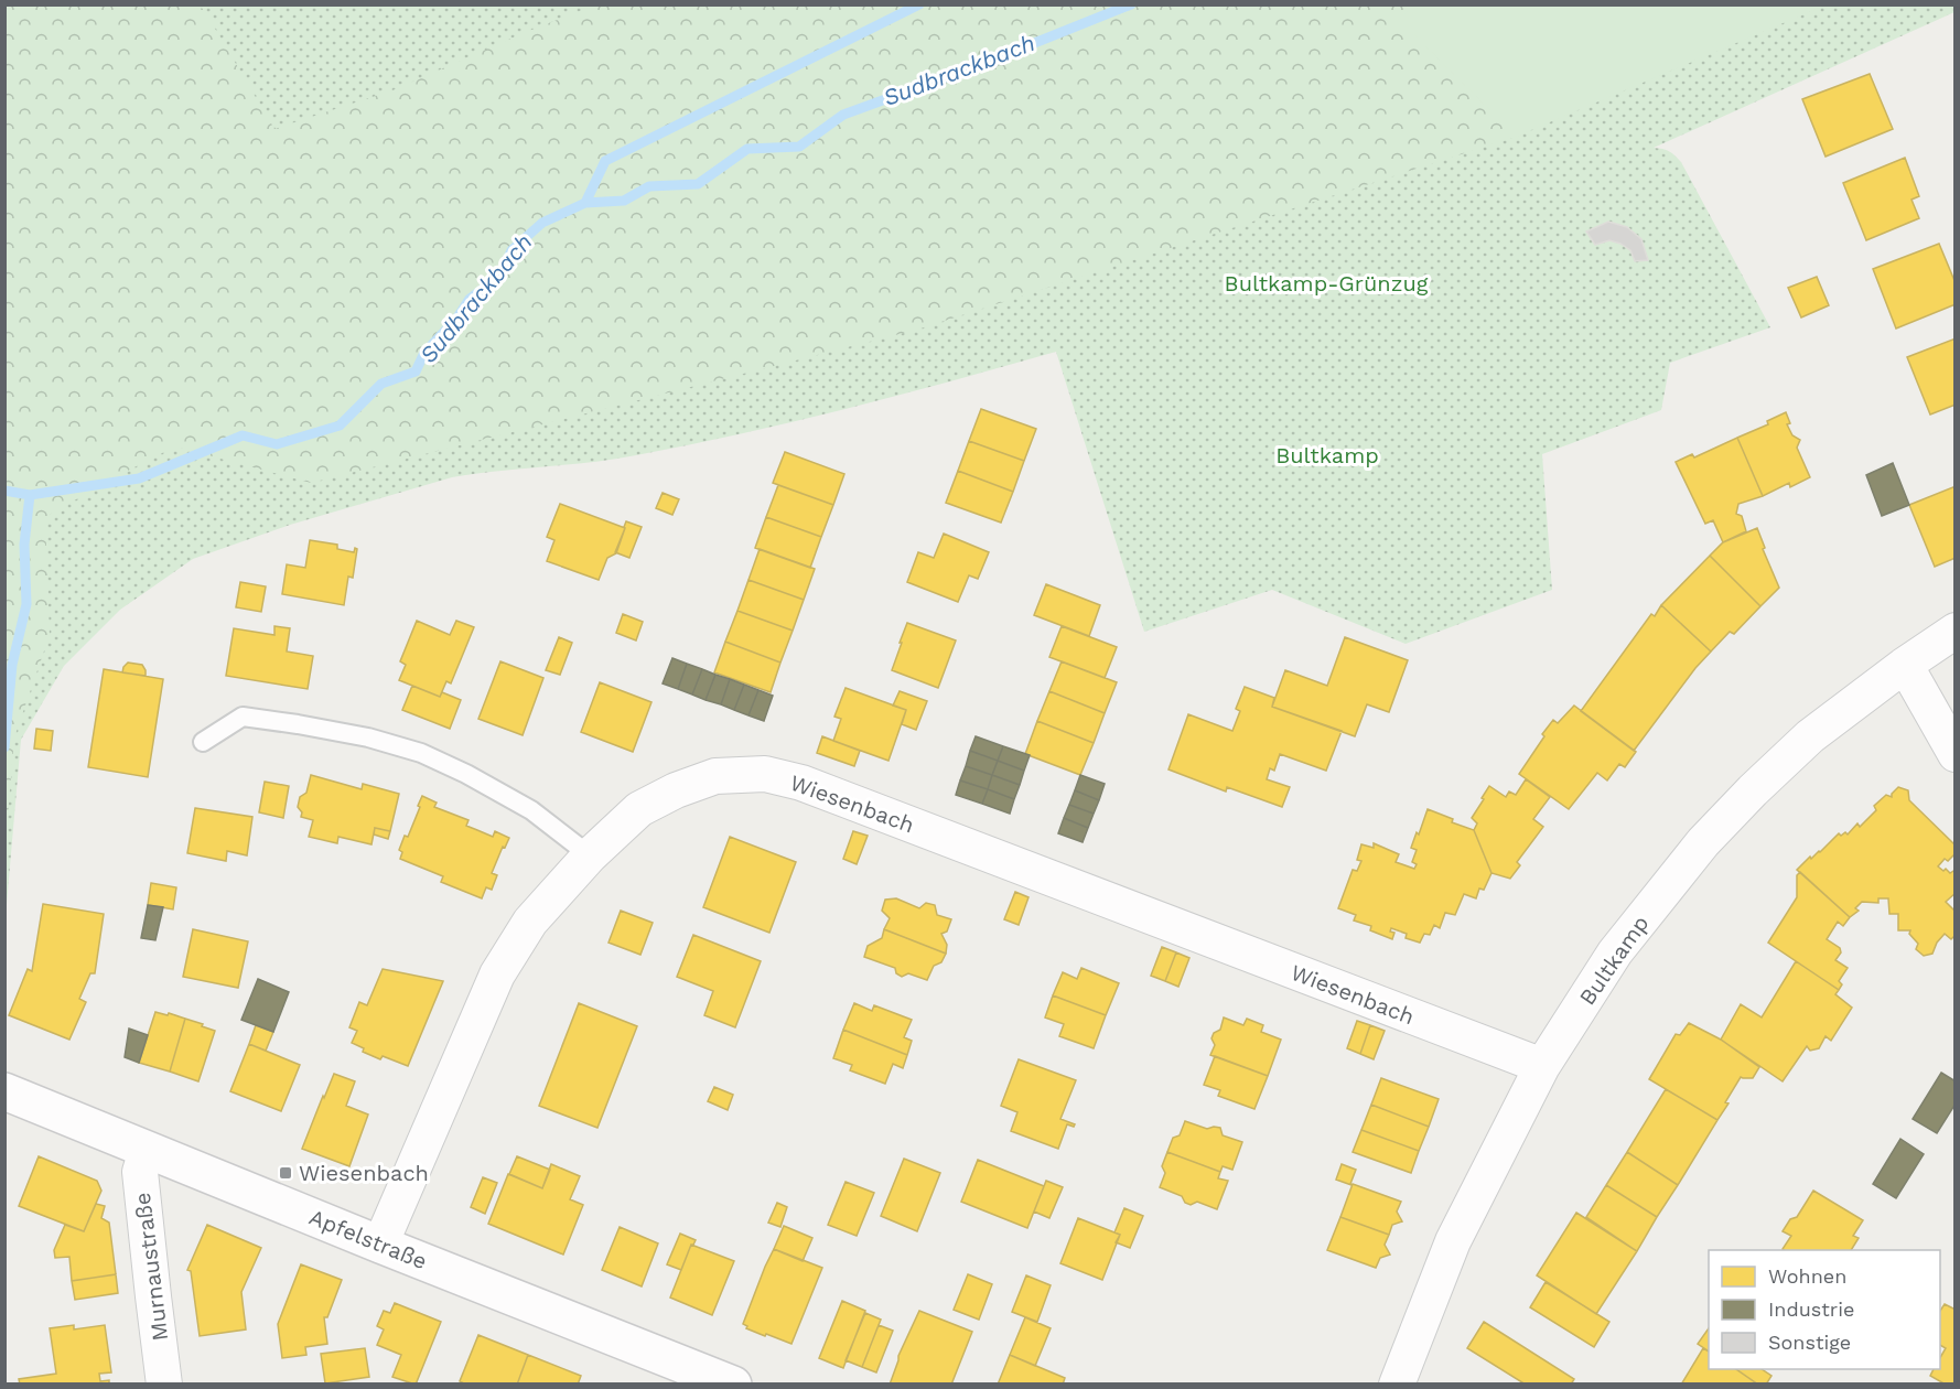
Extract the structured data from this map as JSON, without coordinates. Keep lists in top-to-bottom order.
{
  "streets": {
    "street": [
      "Wiesenbach",
      "Bultkamp",
      "Apfelstraße",
      "Murnaustraße"
    ]
  },
  "crossings": [
    ["Wiesenbach", "Bultkamp"],
    ["Wiesenbach", "Apfelstraße"],
    ["Apfelstraße", "Murnaustraße"]
  ],
  "water": ["Sudbrackbach"],
  "parks": ["Bultkamp-Grünzug", "Bultkamp"],
  "places": {
    "transit": ["Wiesenbach"]
  },
  "legend": ["Wohnen", "Industrie", "Sonstige"]
}
